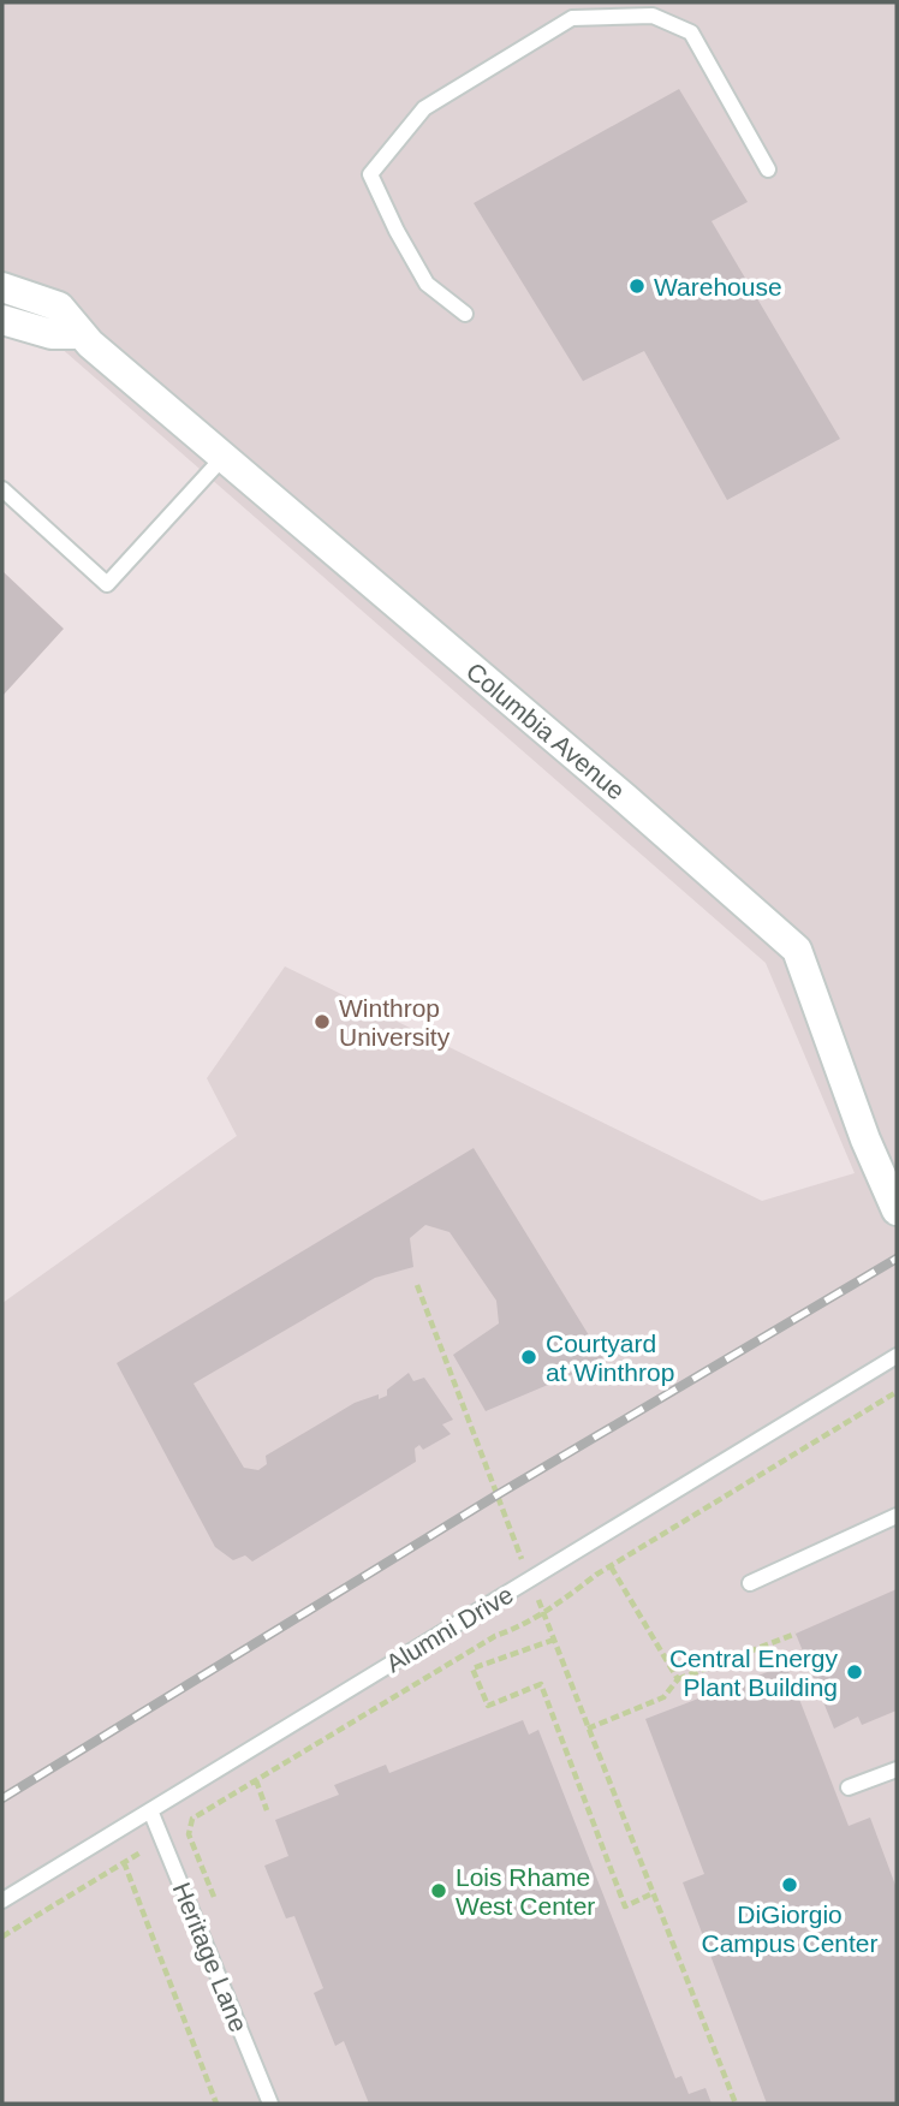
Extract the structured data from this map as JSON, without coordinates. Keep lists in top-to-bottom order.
{
  "streets": {
    "street": ["Columbia Avenue"],
    "lane": ["Alumni Drive", "Heritage Lane"]
  },
  "crossings": [
    ["Alumni Drive", "Heritage Lane"]
  ],
  "places": [
    "Warehouse",
    "Winthrop University",
    "Courtyard at Winthrop",
    "Central Energy Plant Building",
    "DiGiorgio Campus Center",
    "Lois Rhame West Center"
  ]
}
